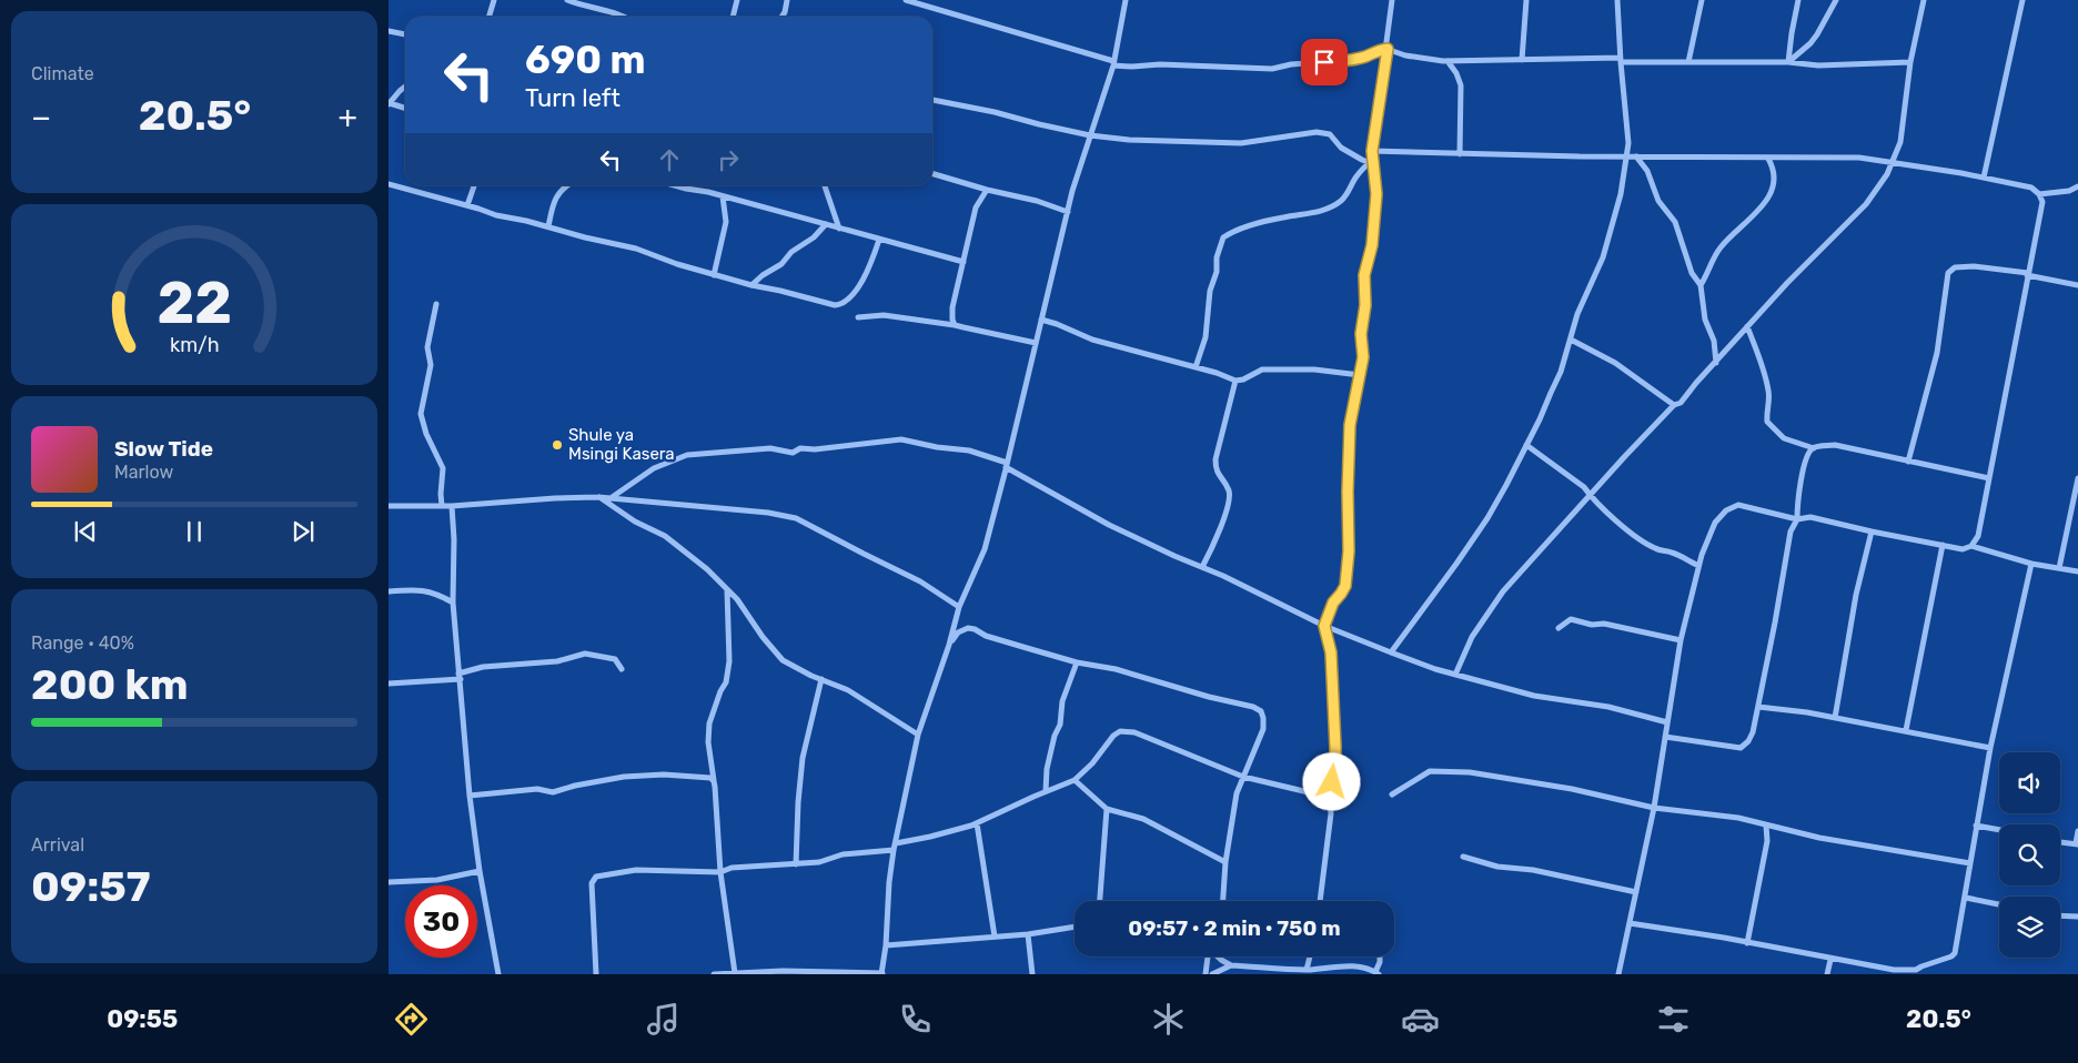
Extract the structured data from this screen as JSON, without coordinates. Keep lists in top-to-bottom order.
{
  "places": ["Shule ya Msingi Kasera"],
  "page": {
    "tile": [
      "Climate",
      ["Range · 40%", "200 km"],
      ["Arrival", "09:57"]
    ],
    "turn": ["690 m", "Turn left"],
    "heat": ["−", "20.5°", "+"],
    "song": ["Slow Tide", "Marlow"],
    "limit": "30",
    "trip": "09:57 · 2 min · 750 m",
    "tabs": ["09:55", "20.5°"],
    "gauge": ["22", "km/h"]
  }
}
